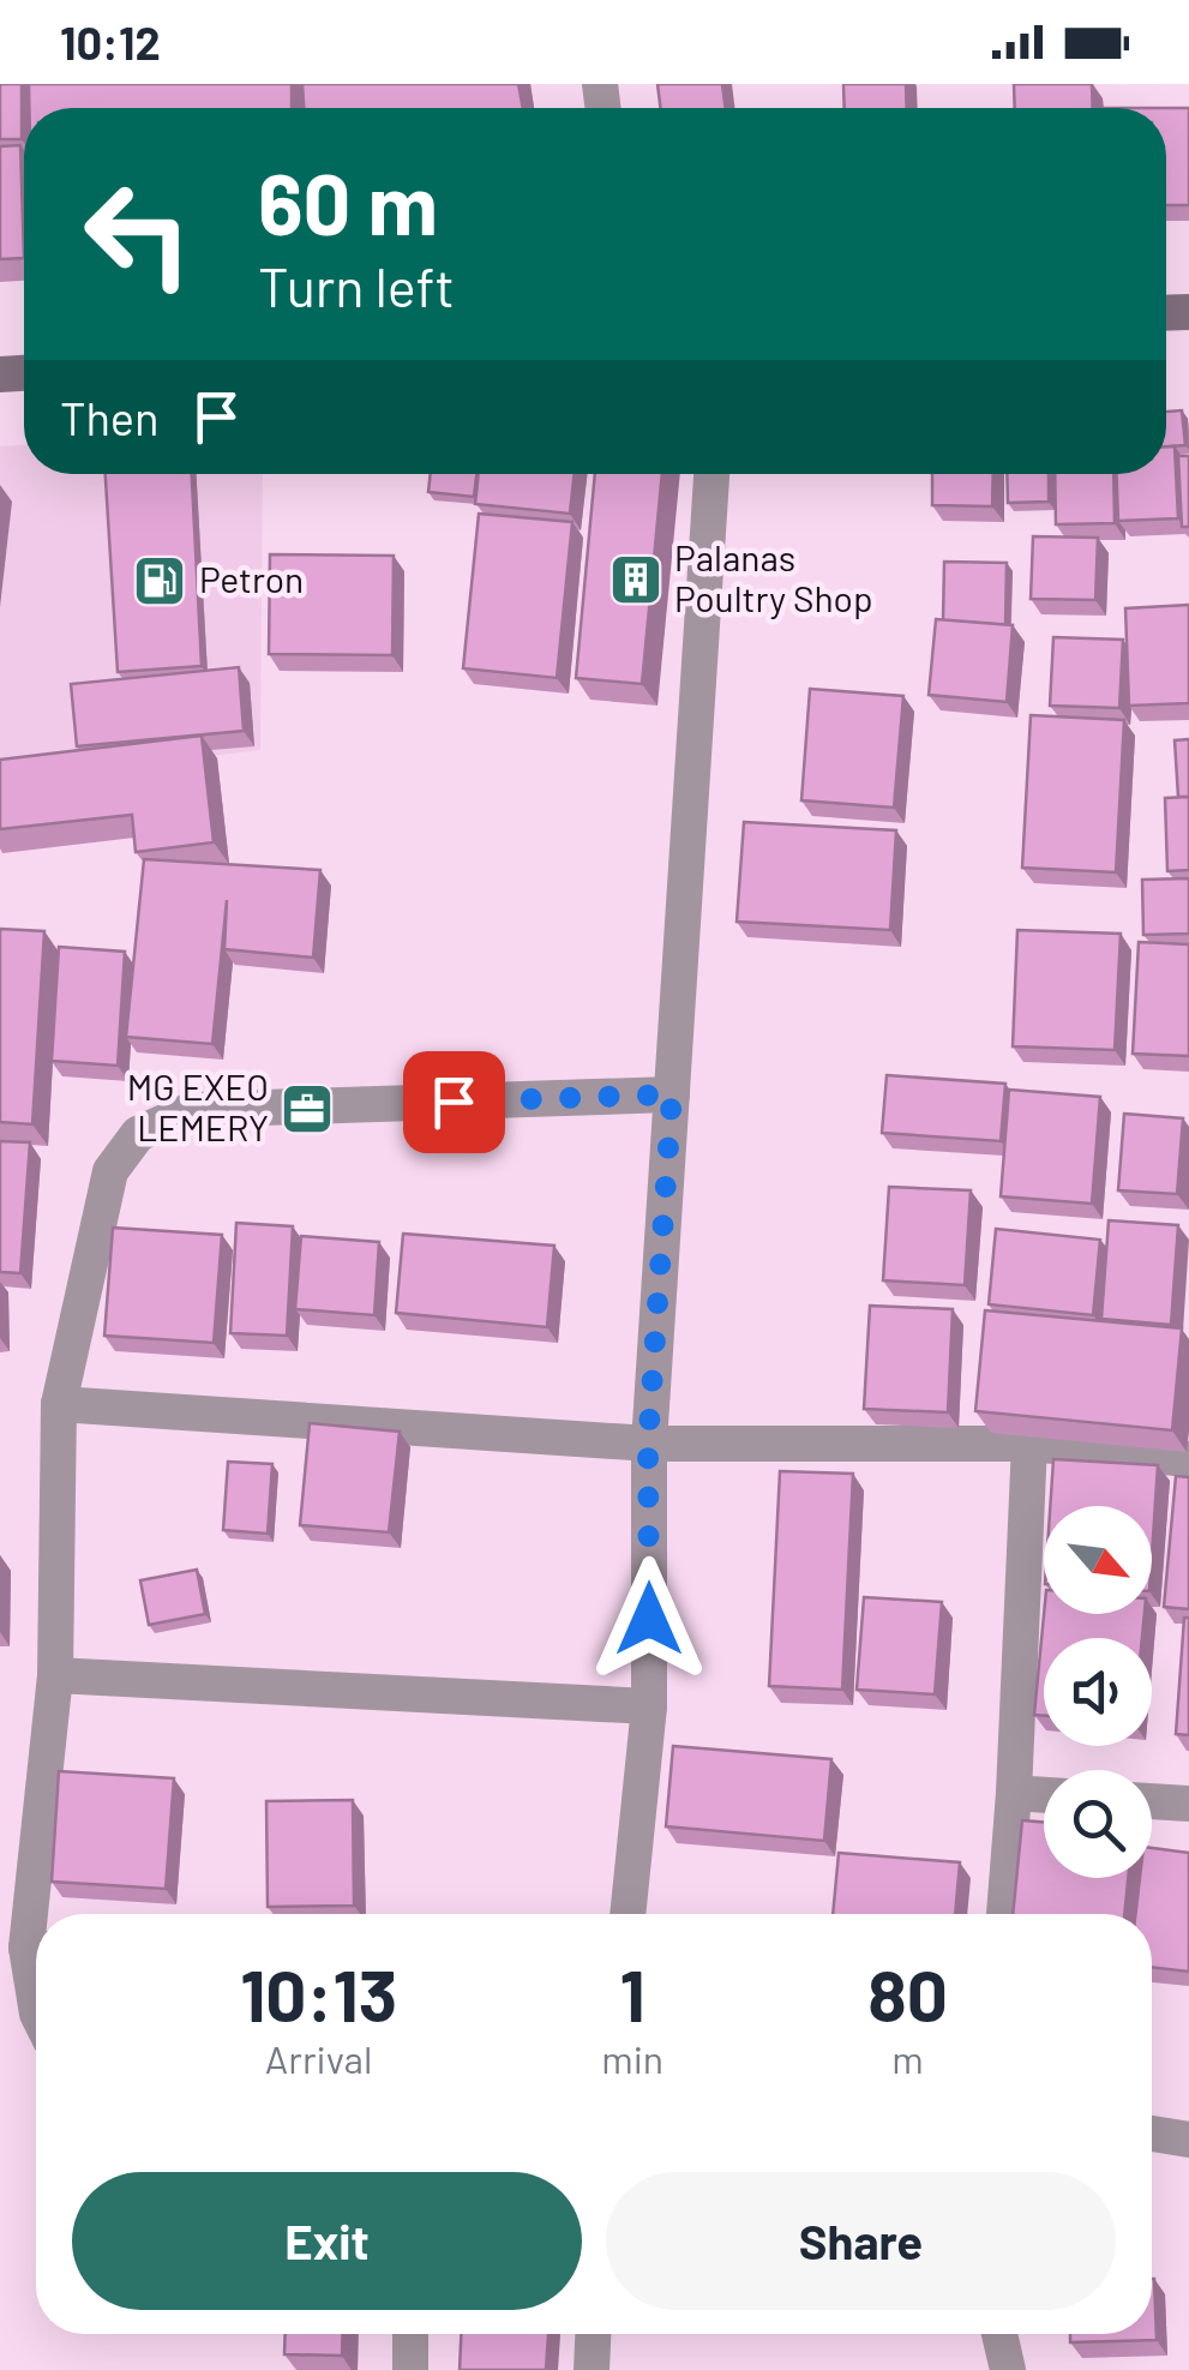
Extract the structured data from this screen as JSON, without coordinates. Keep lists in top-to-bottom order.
{
  "places": {
    "building": ["Palanas Poultry Shop"],
    "fuel station": ["Petron"],
    "office": ["MG EXEO LEMERY"]
  },
  "north": "bottom right",
  "page": {
    "status": "10:12",
    "turn": ["60 m", "Turn left"],
    "then": "Then",
    "eta": [
      "10:13",
      "Arrival",
      "1",
      "min",
      "80",
      "m"
    ],
    "buttons": ["Exit", "Share"]
  }
}
